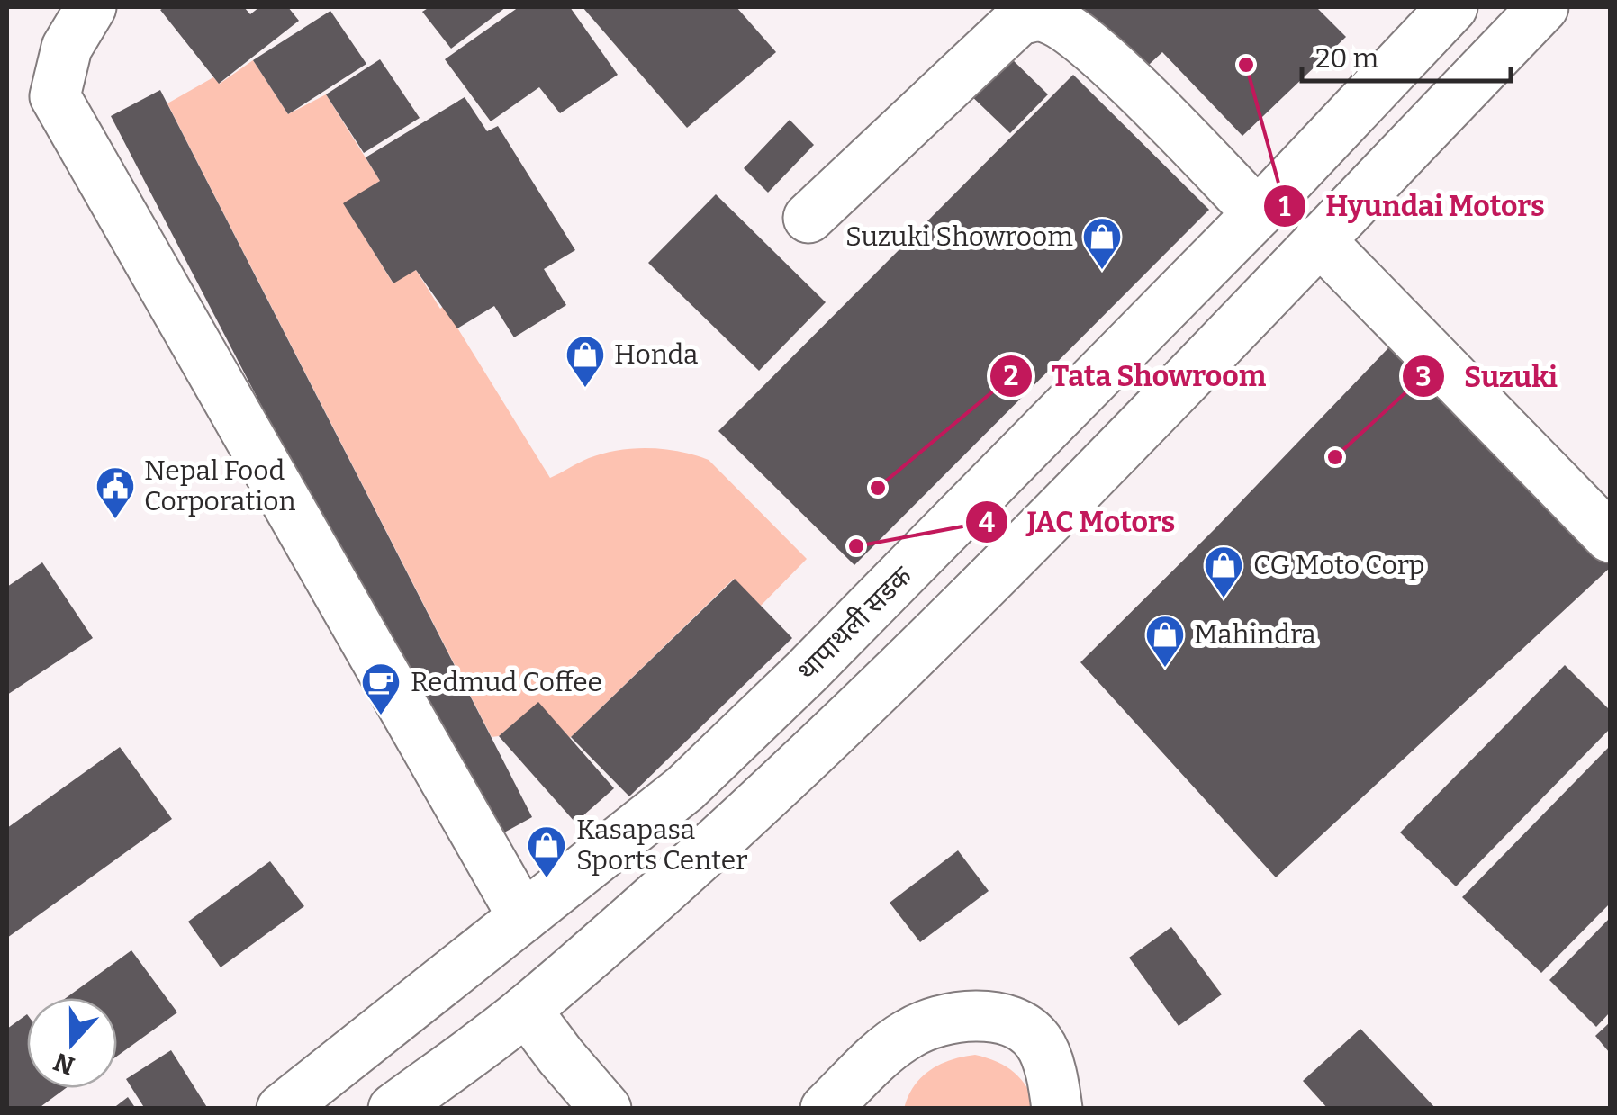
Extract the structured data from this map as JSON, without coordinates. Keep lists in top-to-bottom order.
{
  "streets": {
    "main road": ["थापाथली सडक"]
  },
  "places": {
    "other": [
      "Hyundai Motors",
      "Suzuki",
      "Tata Showroom",
      "JAC Motors"
    ],
    "shop": [
      "Suzuki Showroom",
      "Honda",
      "CG Moto Corp",
      "Mahindra",
      "Kasapasa Sports Center"
    ],
    "public building": ["Nepal Food Corporation"],
    "cafe": ["Redmud Coffee"]
  },
  "scale_bar": "20 m",
  "north": "bottom"
}
